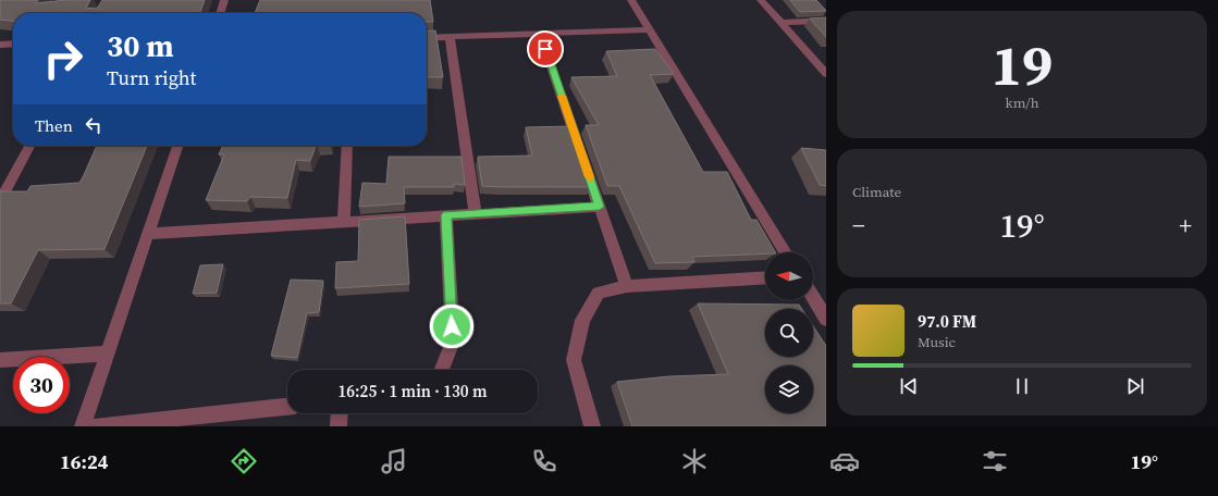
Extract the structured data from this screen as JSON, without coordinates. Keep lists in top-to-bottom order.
{
  "north": "left",
  "page": {
    "tile": [
      ["19", "km/h"],
      "Climate"
    ],
    "turn": ["30 m", "Turn right"],
    "then": "Then",
    "heat": ["−", "19°", "+"],
    "song": ["97.0 FM", "Music"],
    "limit": "30",
    "trip": "16:25 · 1 min · 130 m",
    "tabs": ["16:24", "19°"]
  }
}
